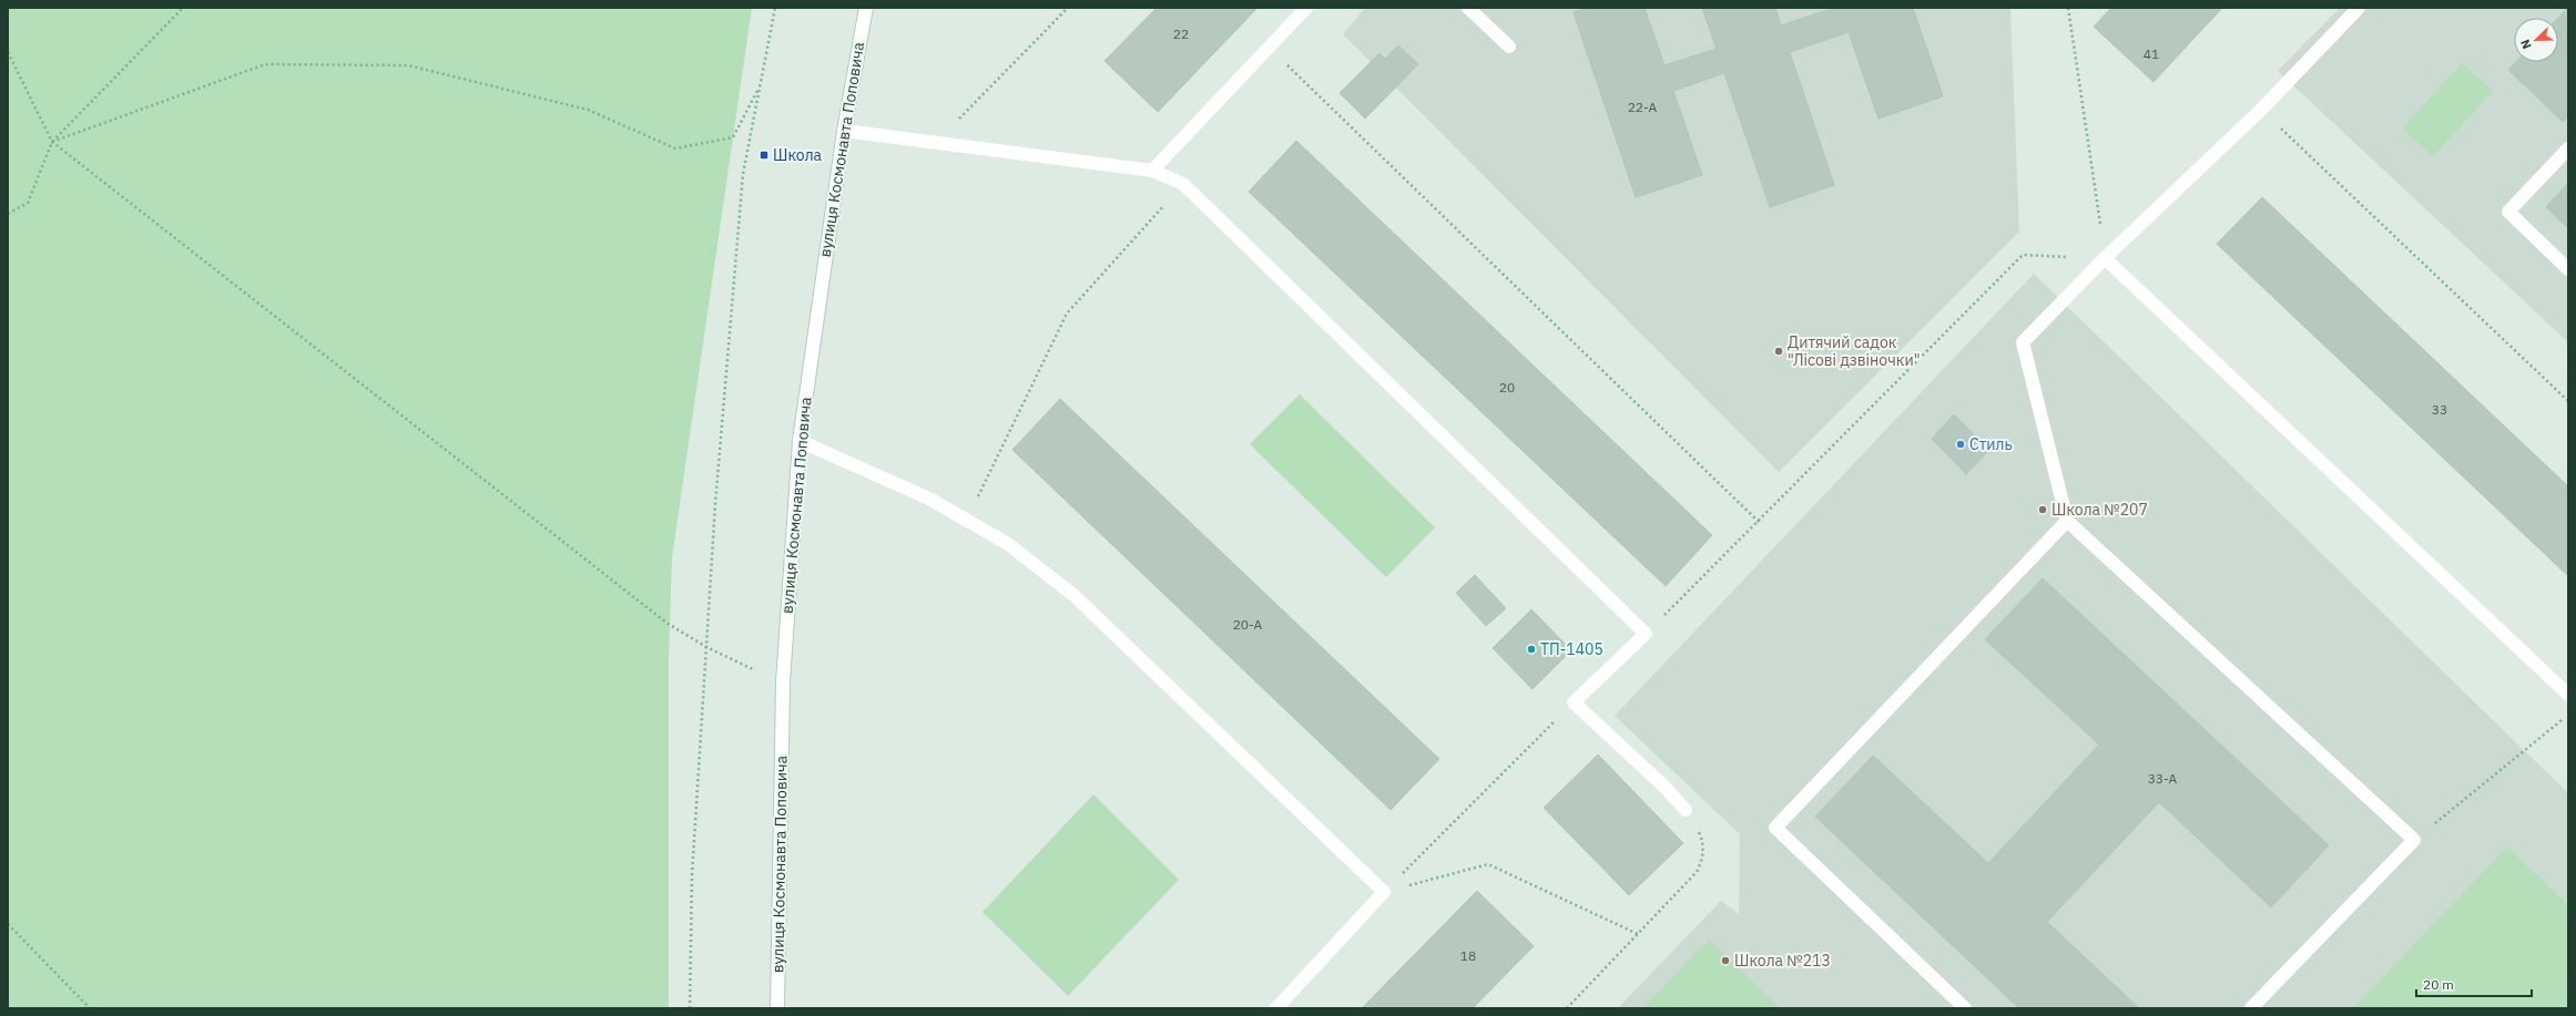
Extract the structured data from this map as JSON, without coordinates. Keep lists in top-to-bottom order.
{
  "streets": {
    "street": ["вулиця Космонавта Поповича"]
  },
  "places": {
    "transit": ["Школа"],
    "other": [
      "Дитячий садок \"Лісові дзвіночки\"",
      "Стиль",
      "Школа №207",
      "ТП-1405",
      "Школа №213"
    ]
  },
  "house_numbers": [
    "22",
    "41",
    "22-А",
    "20",
    "33",
    "20-А",
    "33-А",
    "18"
  ],
  "scale_bar": "20 m",
  "north": "bottom left"
}
